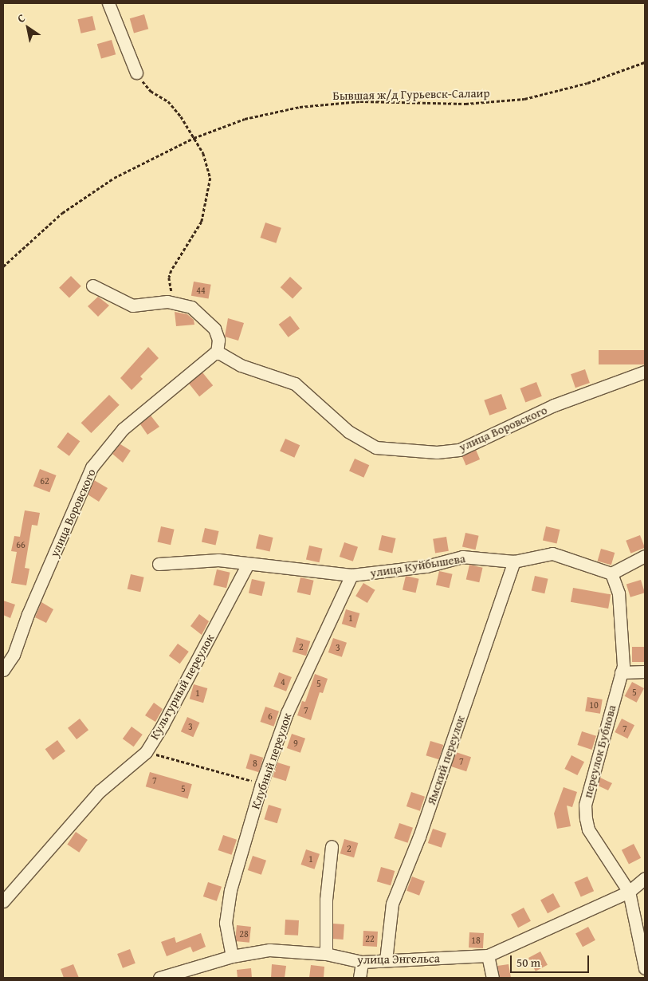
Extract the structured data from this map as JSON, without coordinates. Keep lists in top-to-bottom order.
{
  "streets": {
    "street": [
      "улица Воровского",
      "улица Куйбышева",
      "Культурный переулок",
      "переулок Бубнова",
      "Ямский переулок",
      "Клубный переулок",
      "улица Энгельса"
    ],
    "path": ["Бывшая ж/д Гурьевск-Салаир"]
  },
  "crossings": [
    ["улица Куйбышева", "Культурный переулок"],
    ["улица Куйбышева", "переулок Бубнова"],
    ["улица Куйбышева", "Ямский переулок"],
    ["улица Куйбышева", "Клубный переулок"],
    ["переулок Бубнова", "улица Энгельса"],
    ["Ямский переулок", "улица Энгельса"],
    ["Клубный переулок", "улица Энгельса"]
  ],
  "house_numbers": [
    "44",
    "62",
    "66",
    "1",
    "2",
    "3",
    "4",
    "5",
    "5",
    "1",
    "10",
    "7",
    "6",
    "3",
    "7",
    "9",
    "7",
    "8",
    "7",
    "5",
    "2",
    "1",
    "28",
    "22",
    "18"
  ],
  "scale_bar": "50 m",
  "north": "top left"
}
